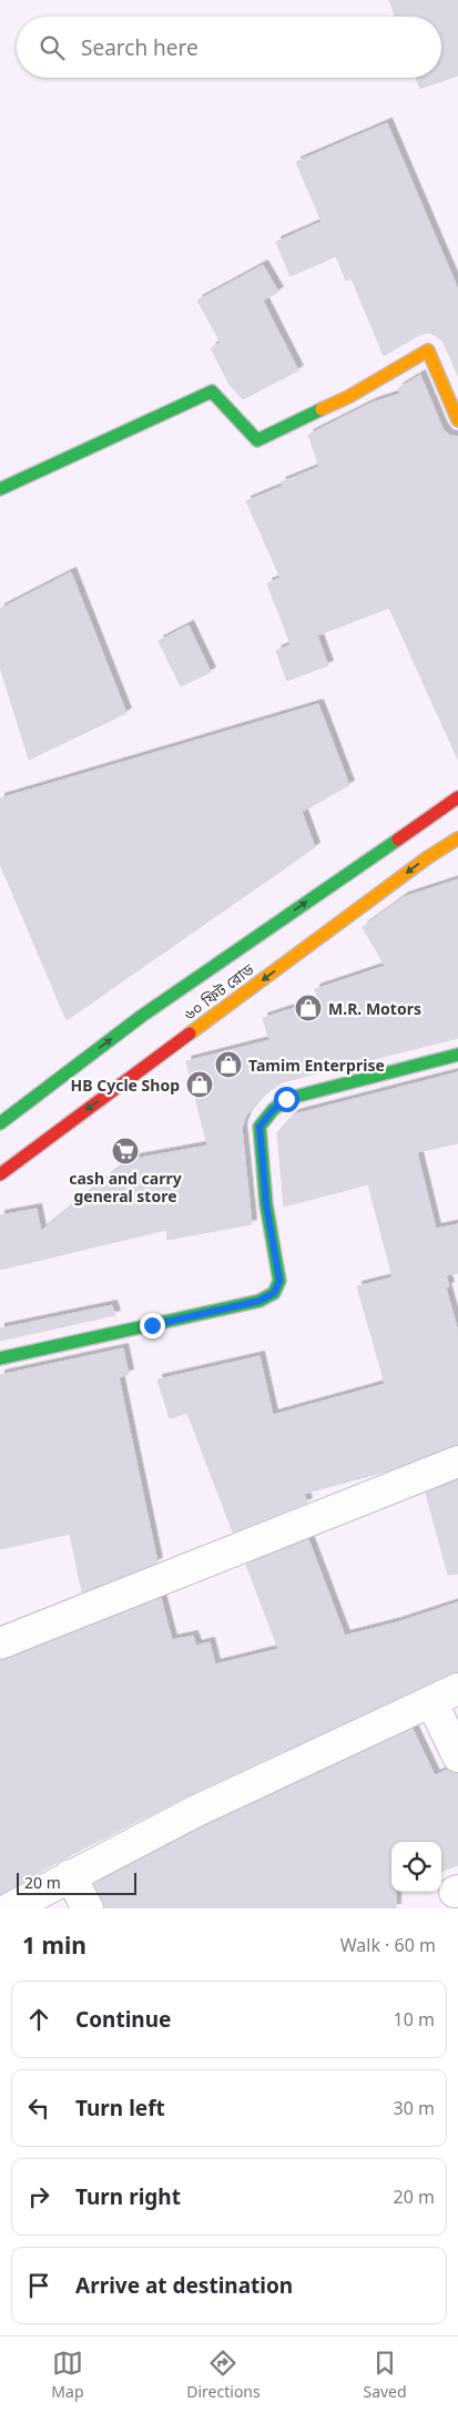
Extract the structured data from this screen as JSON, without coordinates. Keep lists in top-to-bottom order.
{
  "streets": {
    "street": ["৬০ ফিট রোড"]
  },
  "places": {
    "shop": ["M.R. Motors", "Tamim Enterprise", "HB Cycle Shop"],
    "supermarket": ["cash and carry general store"]
  },
  "scale_bar": "20 m",
  "page": {
    "search": "Search here",
    "scale": "20 m",
    "heading": ["1 min", "Walk · 60 m"],
    "list": [
      ["Continue", "10 m"],
      ["Turn left", "30 m"],
      ["Turn right", "20 m"],
      "Arrive at destination"
    ],
    "nav": ["Map", "Directions", "Saved"]
  }
}
